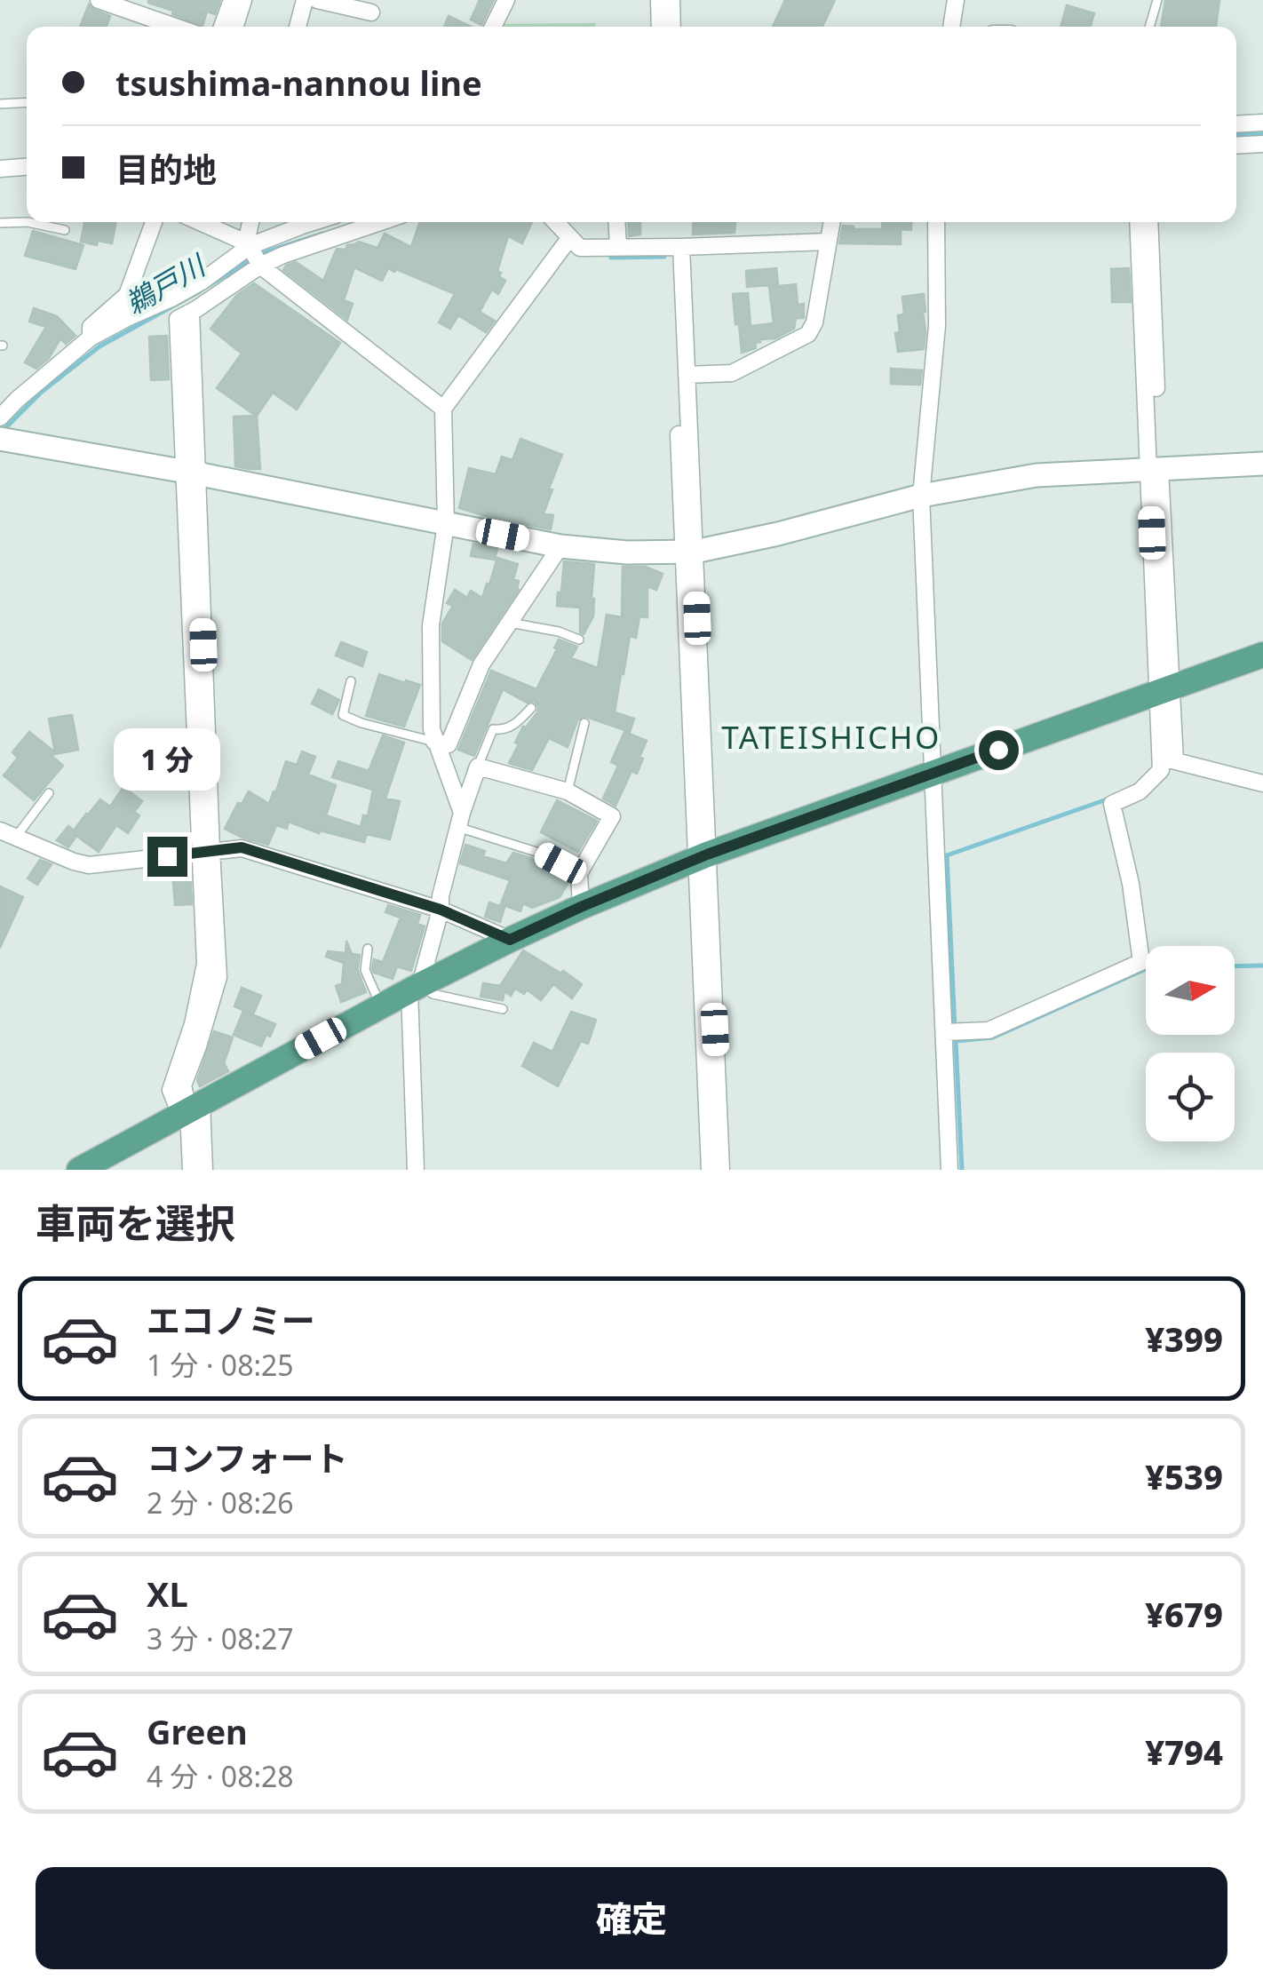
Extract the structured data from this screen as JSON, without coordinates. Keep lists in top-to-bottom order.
{
  "districts": ["TATEISHICHO"],
  "water": ["鵜戸川"],
  "north": "right",
  "page": {
    "banner": ["tsushima-nannou line", "目的地"],
    "bubble": "1 分",
    "heading": "車両を選択",
    "list": [
      {
        "name": "エコノミー",
        "note": "1 分 · 08:25",
        "value": "¥399"
      },
      {
        "name": "コンフォート",
        "note": "2 分 · 08:26",
        "value": "¥539"
      },
      {
        "name": "XL",
        "note": "3 分 · 08:27",
        "value": "¥679"
      },
      {
        "name": "Green",
        "note": "4 分 · 08:28",
        "value": "¥794"
      }
    ],
    "buttons": "確定"
  }
}
